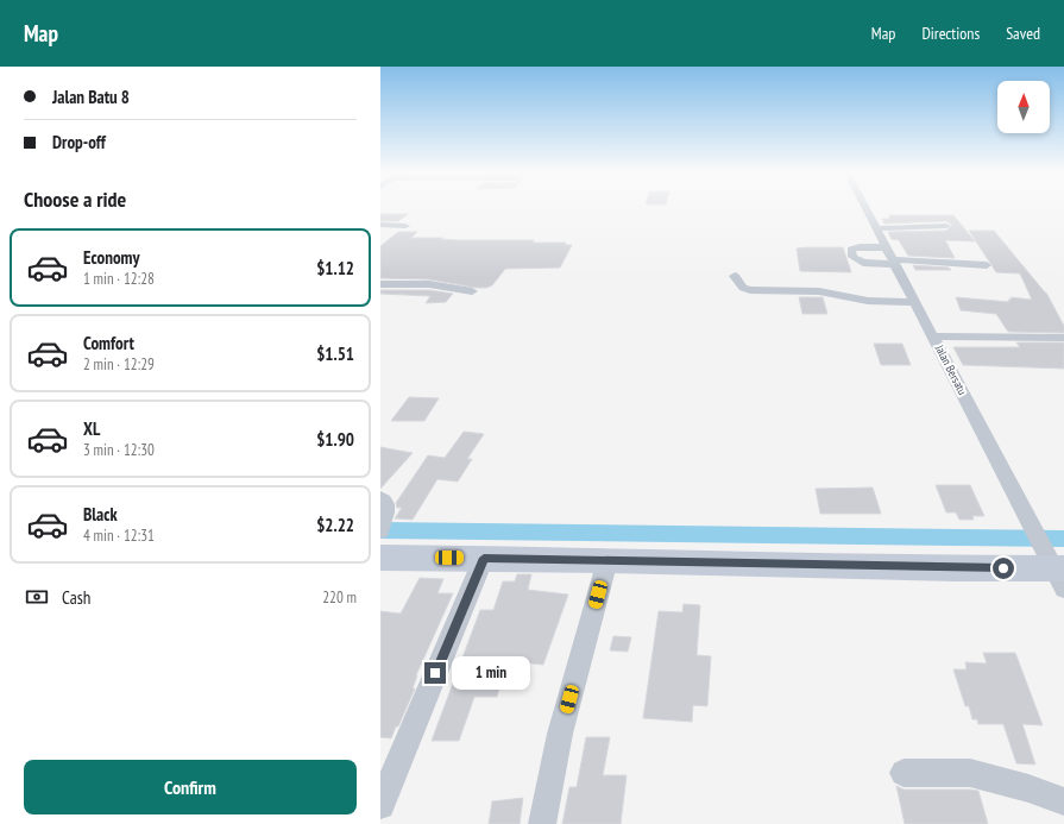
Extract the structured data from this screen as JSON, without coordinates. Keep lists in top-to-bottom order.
{
  "streets": {
    "street": ["Jalan Bersatu"]
  },
  "north": "top",
  "page": {
    "header": "Map",
    "nav": ["Map", "Directions", "Saved"],
    "banner": ["Jalan Batu 8", "Drop-off"],
    "heading": "Choose a ride",
    "list": [
      {
        "name": "Economy",
        "note": "1 min · 12:28",
        "value": "$1.12"
      },
      {
        "name": "Comfort",
        "note": "2 min · 12:29",
        "value": "$1.51"
      },
      {
        "name": "XL",
        "note": "3 min · 12:30",
        "value": "$1.90"
      },
      {
        "name": "Black",
        "note": "4 min · 12:31",
        "value": "$2.22"
      }
    ],
    "pay": ["Cash", "220 m"],
    "bubble": "1 min",
    "buttons": "Confirm"
  }
}
